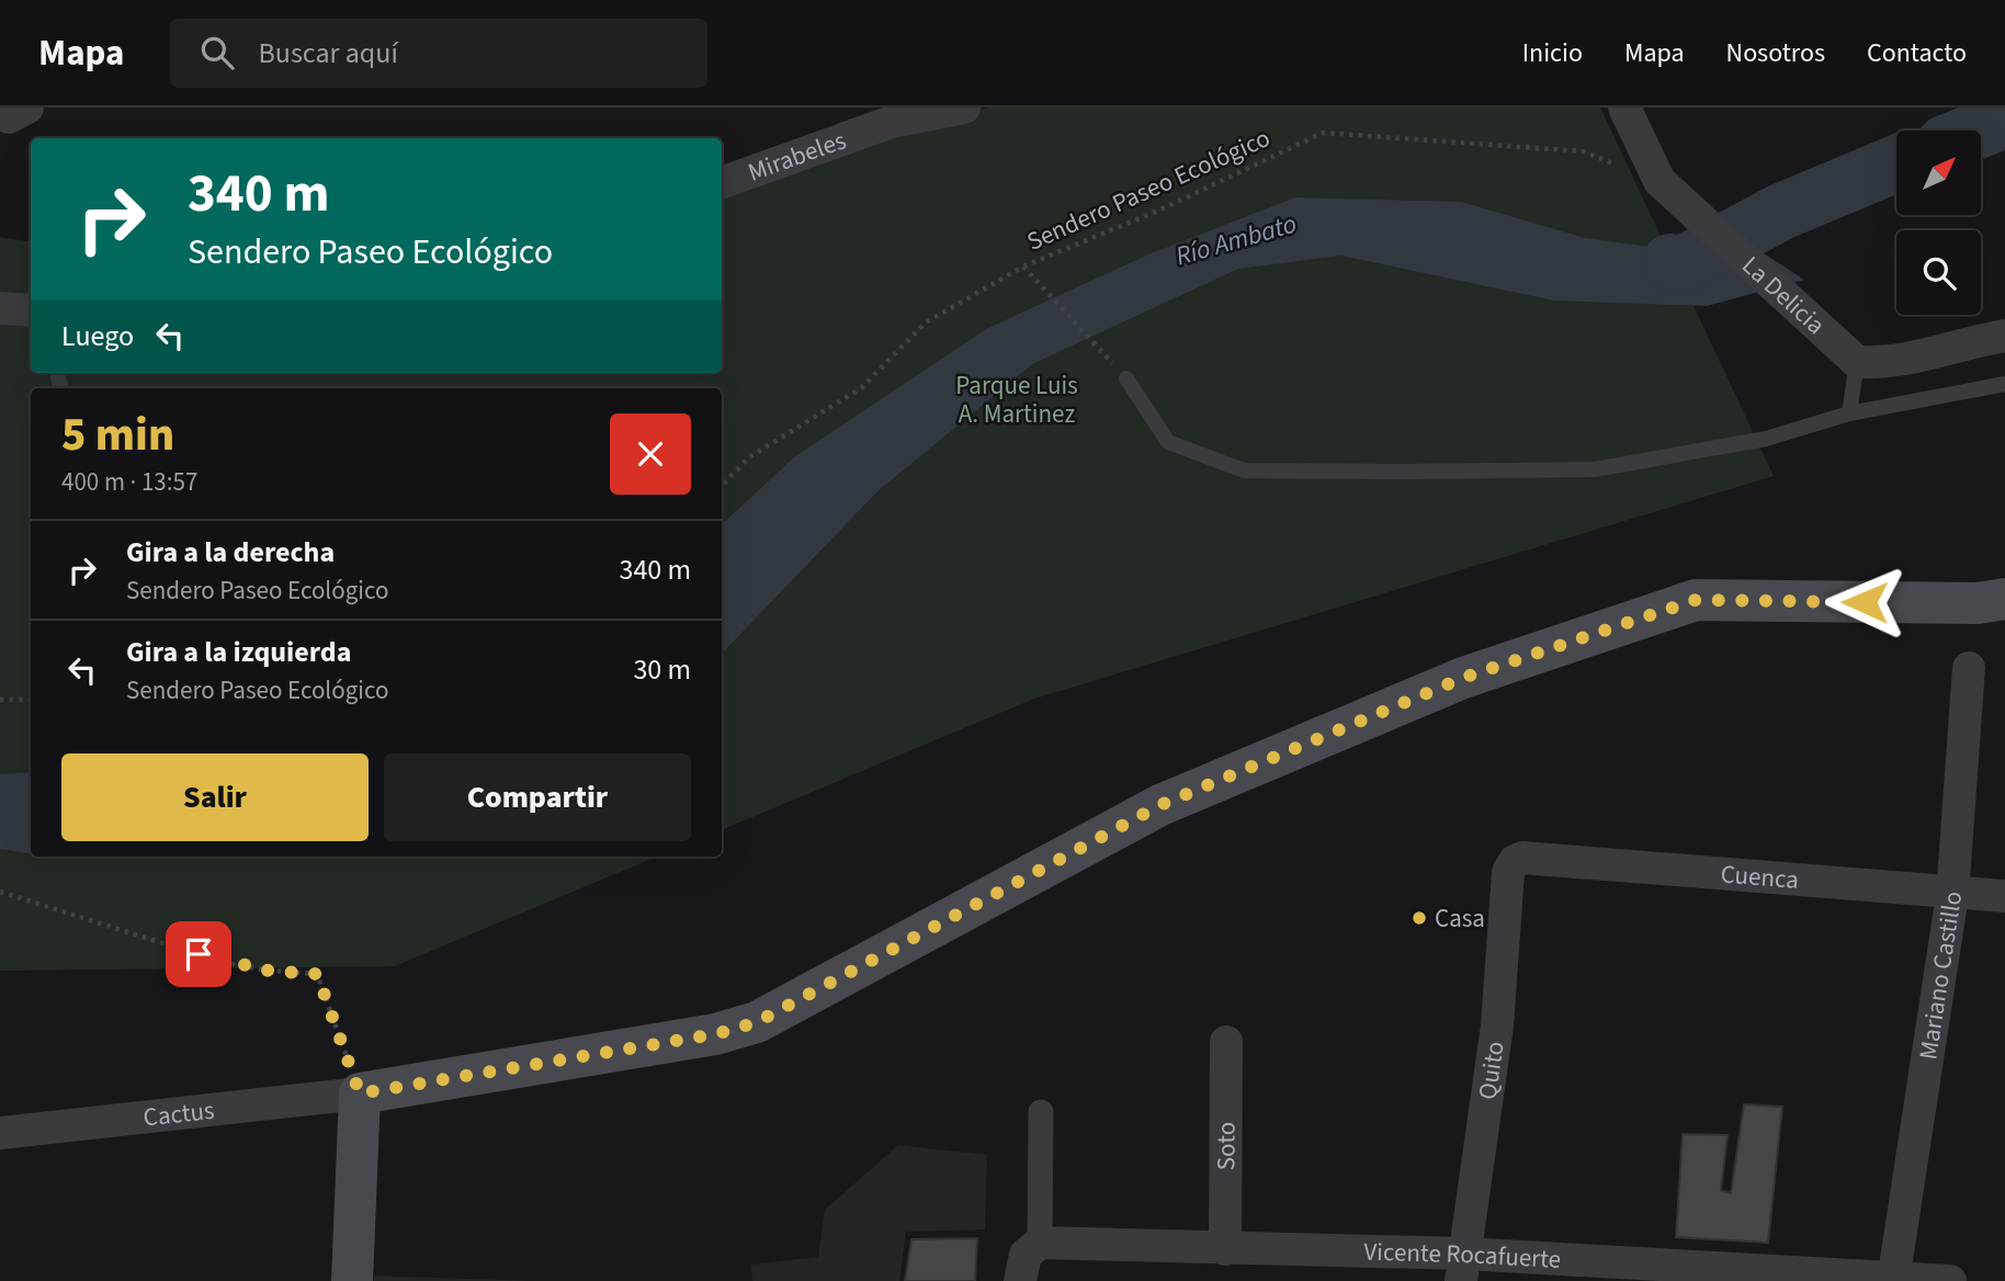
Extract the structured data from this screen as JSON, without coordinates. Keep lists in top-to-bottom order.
{
  "streets": {
    "street": [
      "Mirabeles",
      "La Delicia",
      "Cuenca",
      "Mariano Castillo",
      "Quito",
      "Cactus",
      "Soto",
      "Vicente Rocafuerte"
    ],
    "path": ["Sendero Paseo Ecológico"]
  },
  "crossings": [
    ["Sendero Paseo Ecológico", "La Delicia"],
    ["Cuenca", "Mariano Castillo"],
    ["Cuenca", "Quito"],
    ["Mariano Castillo", "Vicente Rocafuerte"],
    ["Quito", "Vicente Rocafuerte"],
    ["Soto", "Vicente Rocafuerte"]
  ],
  "water": ["Río Ambato"],
  "parks": ["Parque Luis A. Martinez"],
  "places": ["Casa"],
  "north": "top right",
  "page": {
    "header": "Mapa",
    "search": "Buscar aquí",
    "nav": [
      "Inicio",
      "Mapa",
      "Nosotros",
      "Contacto"
    ],
    "turn": ["340 m", "Sendero Paseo Ecológico"],
    "then": "Luego",
    "heading": ["5 min", "400 m · 13:57"],
    "list": [
      {
        "name": "Gira a la derecha",
        "note": "Sendero Paseo Ecológico",
        "value": "340 m"
      },
      {
        "name": "Gira a la izquierda",
        "note": "Sendero Paseo Ecológico",
        "value": "30 m"
      }
    ],
    "buttons": ["Salir", "Compartir"]
  }
}
